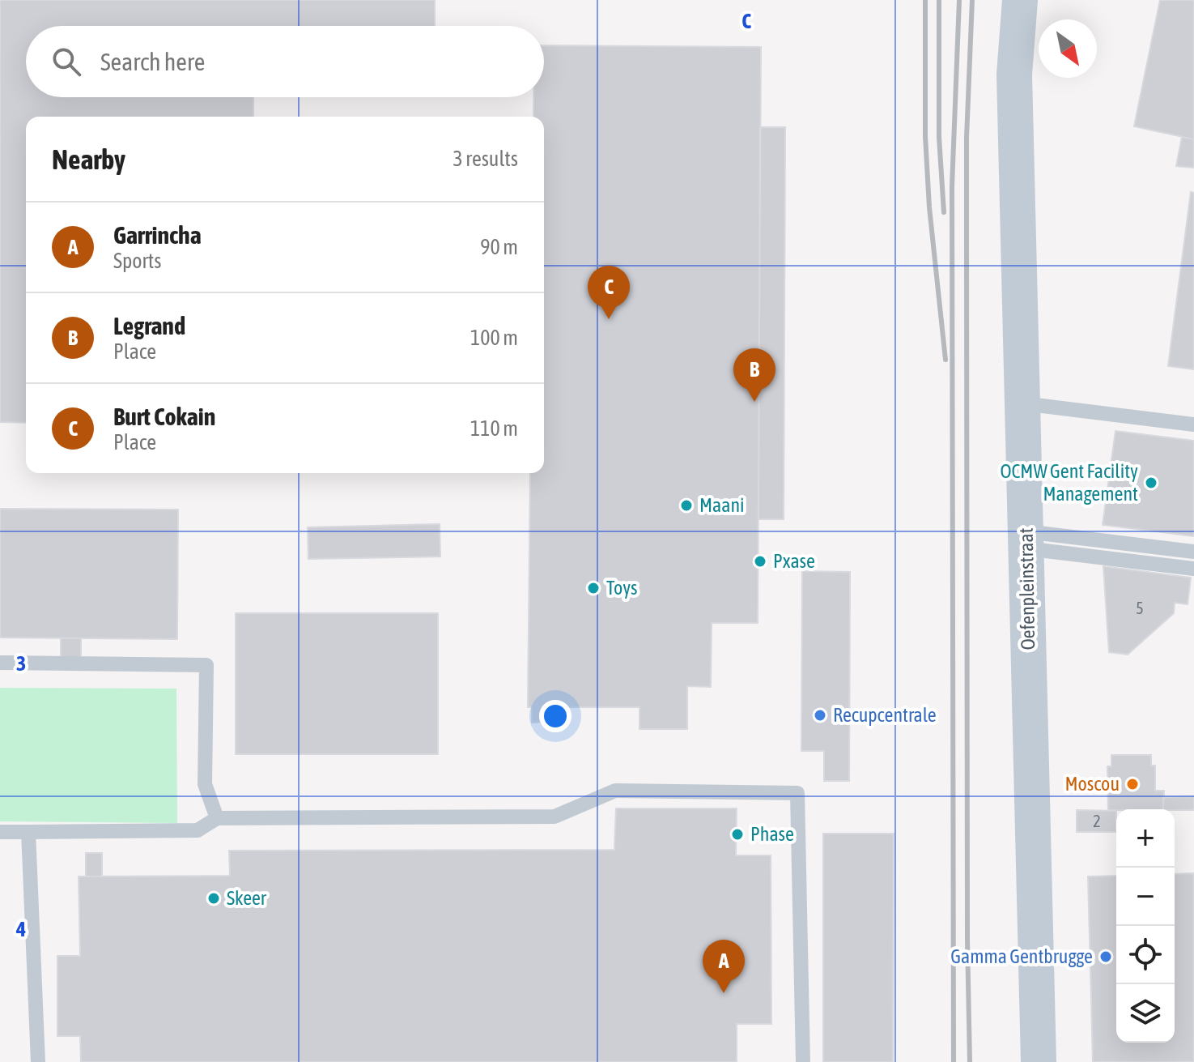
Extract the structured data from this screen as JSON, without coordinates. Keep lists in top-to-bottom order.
{
  "streets": {
    "street": ["Oefenpleinstraat"]
  },
  "places": [
    "OCMW Gent Facility Management",
    "Maani",
    "Pxase",
    "Toys",
    "Recupcentrale",
    "Moscou",
    "Phase",
    "Skeer",
    "Gamma Gentbrugge"
  ],
  "house_numbers": ["5", "2"],
  "north": "bottom right",
  "page": {
    "search": "Search here",
    "heading": ["Nearby", "3 results"],
    "list": [
      {
        "mark": "A",
        "name": "Garrincha",
        "note": "Sports",
        "value": "90 m"
      },
      {
        "mark": "B",
        "name": "Legrand",
        "note": "Place",
        "value": "100 m"
      },
      {
        "mark": "C",
        "name": "Burt Cokain",
        "note": "Place",
        "value": "110 m"
      }
    ],
    "pins": ["C", "B", "A"],
    "map_buttons": ["+", "−"]
  },
  "grid": {
    "columns": ["C"],
    "rows": ["3", "4"]
  }
}
